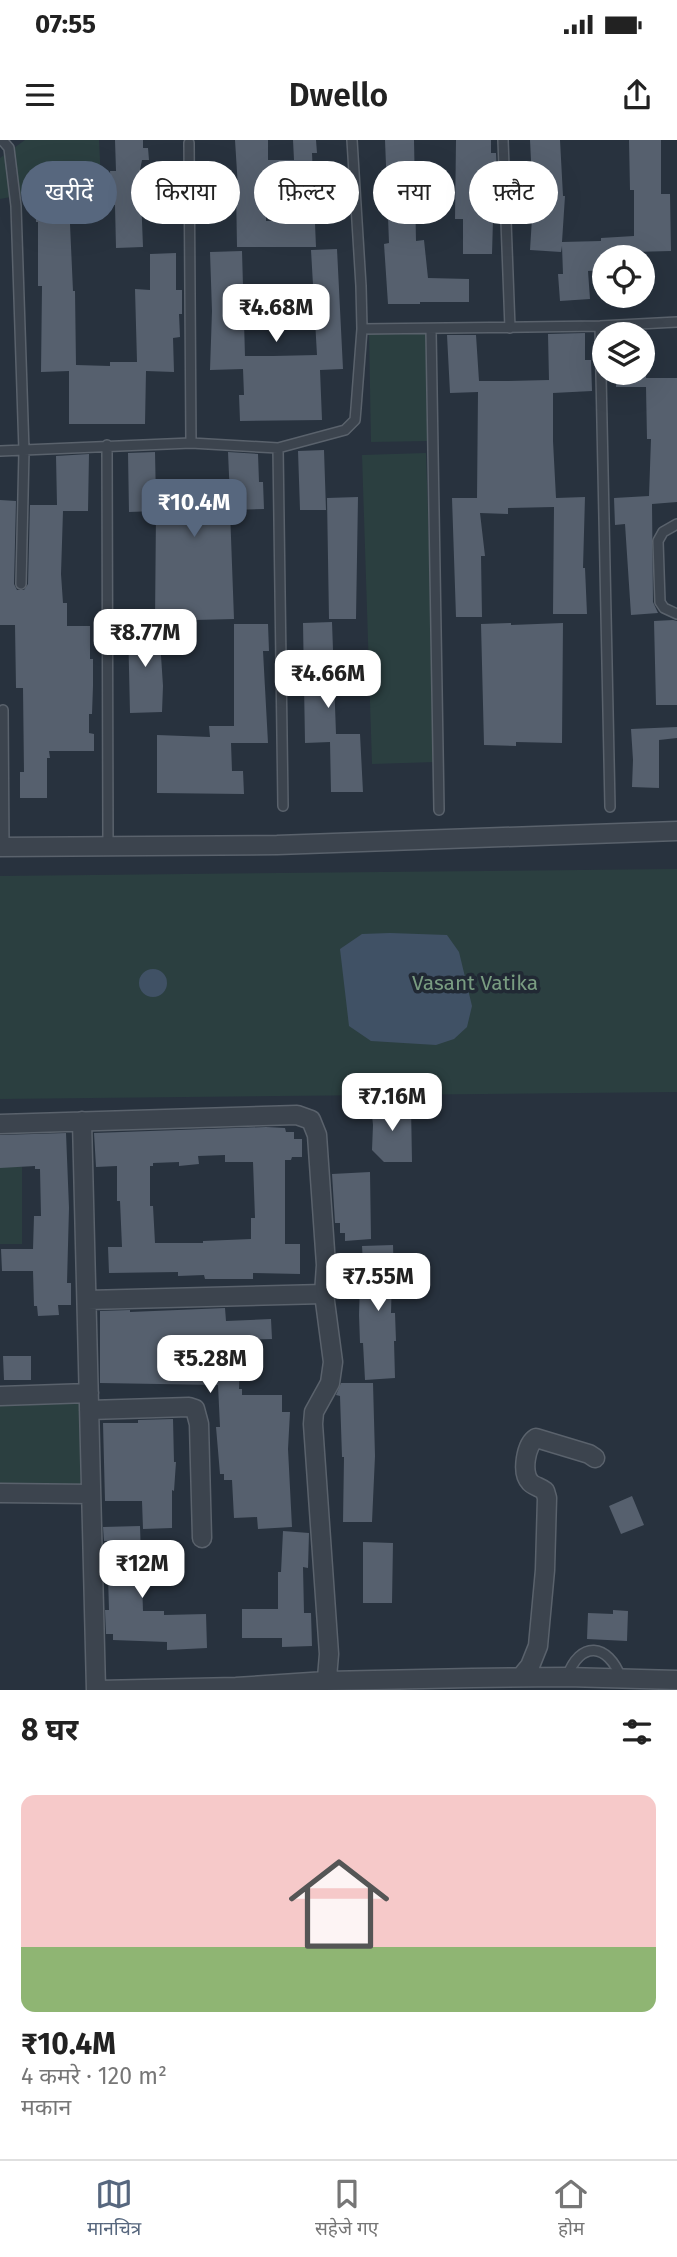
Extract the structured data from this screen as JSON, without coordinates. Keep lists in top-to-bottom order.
{
  "parks": ["Vasant Vatika"],
  "page": {
    "status": "07:55",
    "header": "Dwello",
    "chip": [
      "खरीदें",
      "किराया",
      "फ़िल्टर",
      "नया",
      "फ़्लैट"
    ],
    "price": [
      "₹4.68M",
      "₹10.4M",
      "₹8.77M",
      "₹4.66M",
      "₹7.16M",
      "₹7.55M",
      "₹5.28M",
      "₹12M"
    ],
    "heading": "8 घर",
    "list": [
      {
        "name": "₹10.4M",
        "note": "4 कमरे · 120 m² · मकान"
      }
    ],
    "tabs": ["मानचित्र", "सहेजे गए", "होम"]
  }
}
